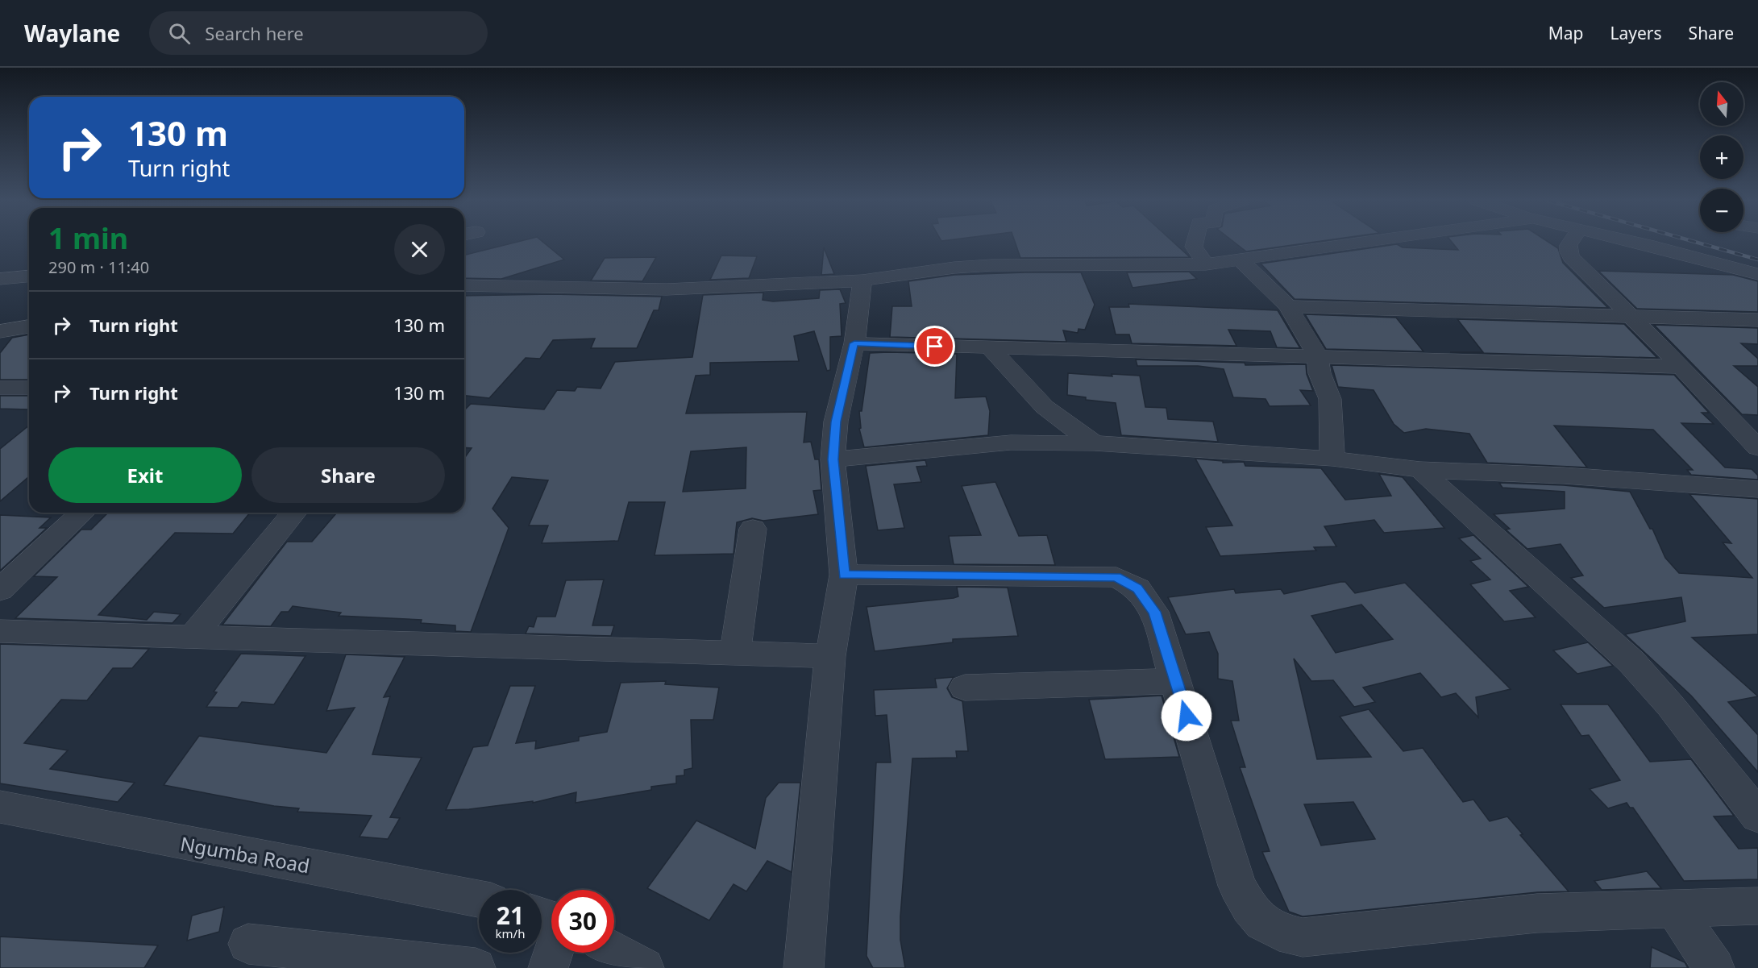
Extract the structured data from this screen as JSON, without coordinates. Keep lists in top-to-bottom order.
{
  "streets": {
    "street": ["Ngumba Road"]
  },
  "north": "top",
  "page": {
    "header": "Waylane",
    "search": "Search here",
    "nav": ["Map", "Layers", "Share"],
    "map_buttons": ["+", "−"],
    "turn": ["130 m", "Turn right"],
    "heading": ["1 min", "290 m · 11:40"],
    "list": [
      {
        "name": "Turn right",
        "value": "130 m"
      },
      {
        "name": "Turn right",
        "value": "130 m"
      }
    ],
    "buttons": ["Exit", "Share"],
    "speed": "21 km/h",
    "limit": "30"
  }
}
